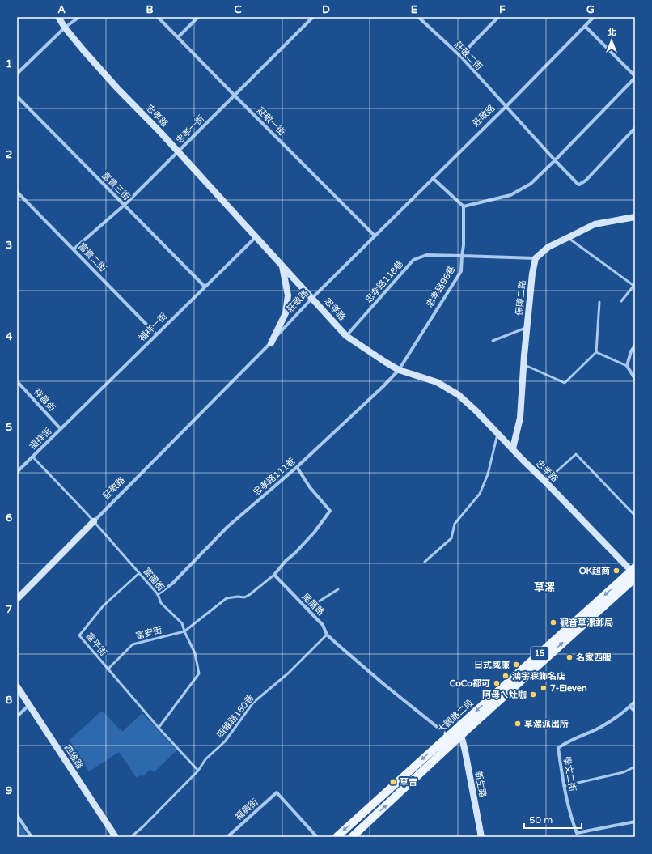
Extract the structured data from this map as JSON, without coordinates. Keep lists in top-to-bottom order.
{
  "streets": {
    "main road": ["15", "大觀路二段"],
    "street": [
      "莊敬二街",
      "忠孝路",
      "莊敬路",
      "莊敬一街",
      "忠孝一街",
      "富貴三街",
      "富貴二街",
      "忠孝路118巷",
      "忠孝路96巷",
      "保障二路",
      "福祥一街",
      "祥昌街",
      "福祥街",
      "忠孝路111巷",
      "尾厝路",
      "四維路",
      "學文二街",
      "新生路",
      "福興街"
    ],
    "lane": [
      "富國街",
      "富安街",
      "富平街",
      "四維路180巷"
    ]
  },
  "crossings": [
    ["莊敬二街", "莊敬路"],
    ["忠孝路", "莊敬路"],
    ["忠孝路", "忠孝一街"],
    ["忠孝路", "忠孝路118巷"],
    ["忠孝路", "忠孝路96巷"],
    ["忠孝路", "保障二路"],
    ["忠孝路", "福祥一街"],
    ["忠孝路", "忠孝路111巷"],
    ["忠孝路", "大觀路二段"],
    ["莊敬路", "莊敬一街"],
    ["莊敬路", "富國街"],
    ["莊敬一街", "忠孝一街"],
    ["忠孝一街", "富貴三街"],
    ["忠孝一街", "富貴二街"],
    ["富貴三街", "福祥一街"],
    ["富貴二街", "福祥一街"],
    ["忠孝路118巷", "忠孝路96巷"],
    ["忠孝路96巷", "忠孝路111巷"],
    ["福祥一街", "祥昌街"],
    ["福祥一街", "福祥街"],
    ["祥昌街", "福祥街"],
    ["福祥街", "富國街"],
    ["忠孝路111巷", "富國街"],
    ["富國街", "富安街"],
    ["富國街", "富平街"],
    ["尾厝路", "四維路180巷"],
    ["尾厝路", "大觀路二段"],
    ["富安街", "富平街"],
    ["富平街", "四維路180巷"],
    ["大觀路二段", "新生路"]
  ],
  "districts": ["草漯"],
  "places": {
    "other": [
      "OK超商",
      "觀音草漯郵局",
      "名家西服",
      "日式威廉",
      "鴻宇寐飾名店",
      "CoCo都可",
      "7-Eleven",
      "阿母ㄟ灶咖",
      "草漯派出所"
    ],
    "transit": ["草音"]
  },
  "scale_bar": "50 m",
  "north": "top",
  "grid": {
    "columns": [
      "A",
      "B",
      "C",
      "D",
      "E",
      "F",
      "G"
    ],
    "rows": [
      "1",
      "2",
      "3",
      "4",
      "5",
      "6",
      "7",
      "8",
      "9"
    ]
  }
}
